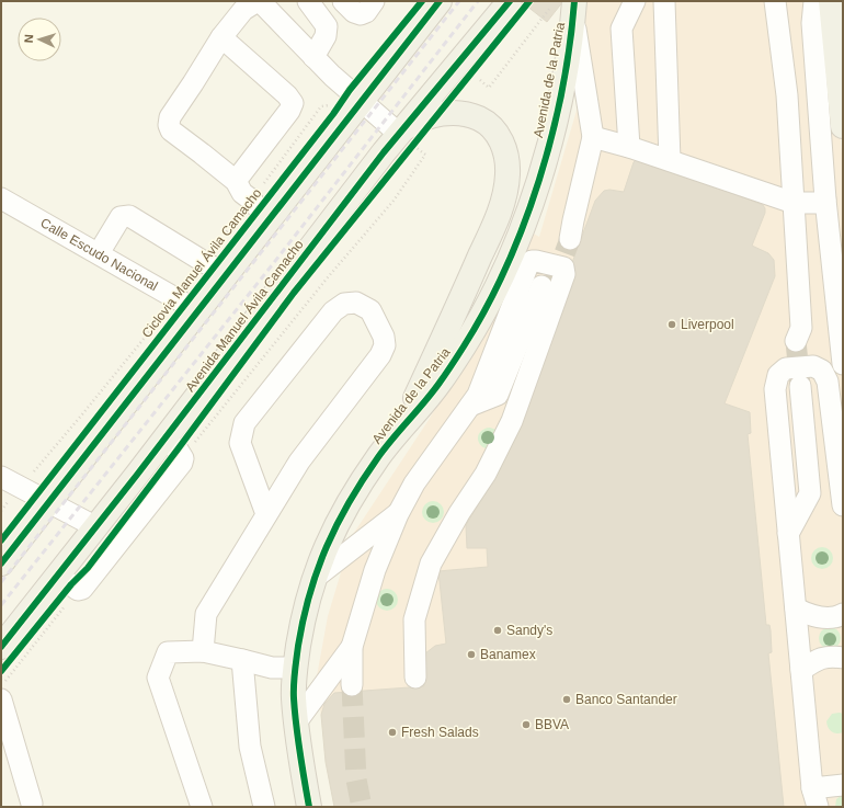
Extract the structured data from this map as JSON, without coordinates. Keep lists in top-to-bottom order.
{
  "streets": {
    "main road": ["Avenida de la Patria", "Avenida Manuel Ávila Camacho"],
    "street": ["Calle Escudo Nacional"],
    "cycle path": ["Ciclovia Manuel Ávila Camacho"]
  },
  "places": [
    "Liverpool",
    "Sandy's",
    "Banamex",
    "Banco Santander",
    "BBVA",
    "Fresh Salads"
  ],
  "north": "left"
}
